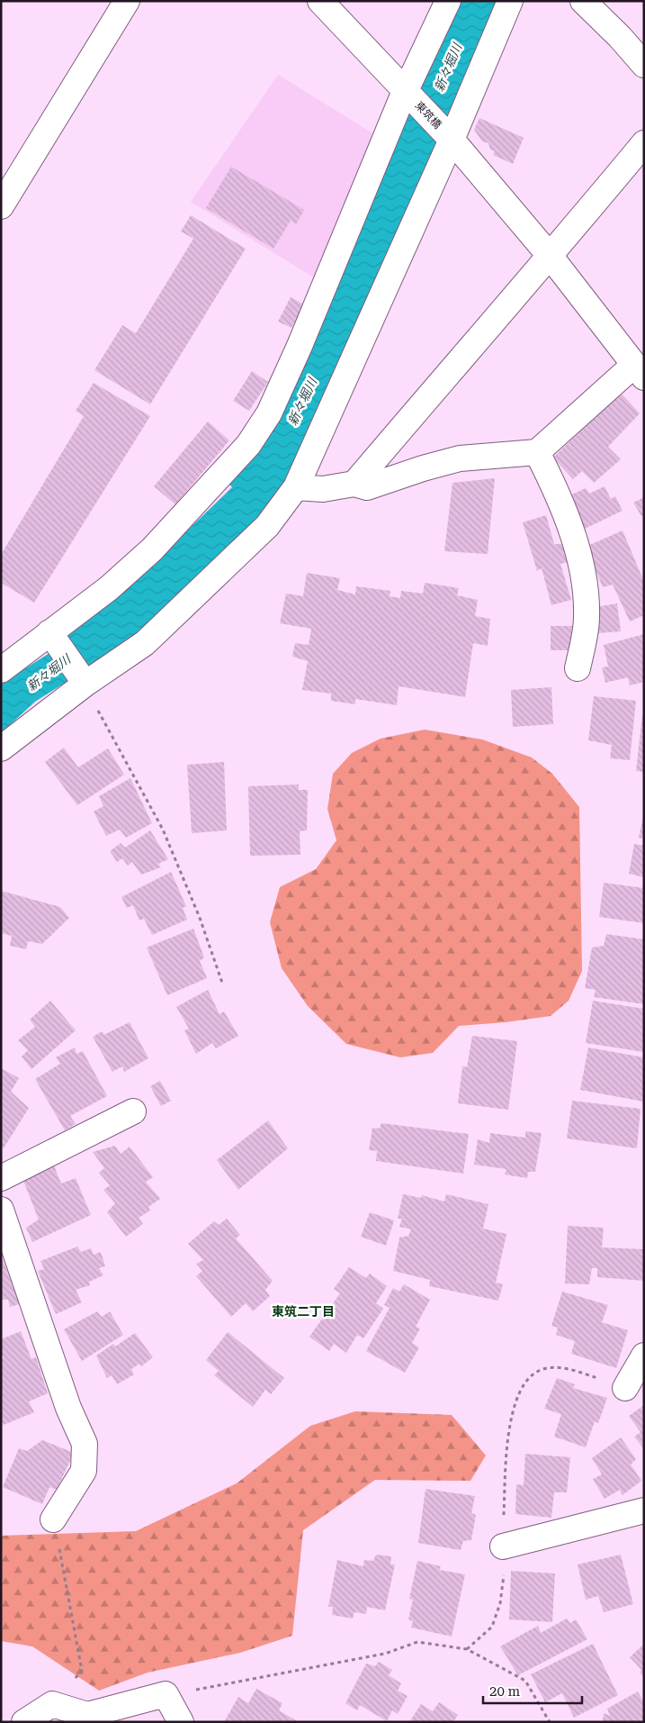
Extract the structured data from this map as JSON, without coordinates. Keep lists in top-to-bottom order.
{
  "streets": {
    "street": ["東筑橋"]
  },
  "districts": ["東筑二丁目"],
  "water": ["新々堀川"],
  "scale_bar": "20 m"
}
